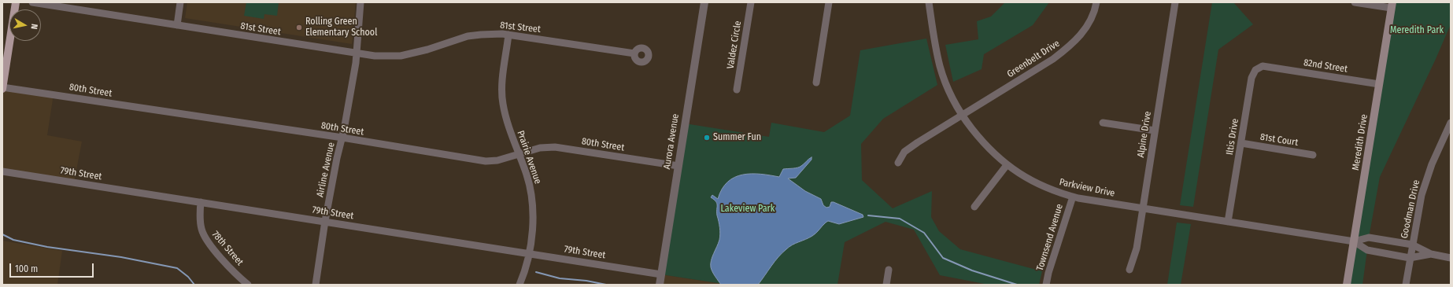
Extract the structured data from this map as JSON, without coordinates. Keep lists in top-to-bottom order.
{
  "streets": {
    "main road": ["Meredith Drive"],
    "street": [
      "81st Street",
      "Valdez Circle",
      "Greenbelt Drive",
      "82nd Street",
      "80th Street",
      "Alpine Drive",
      "Iltis Drive",
      "81st Court",
      "Aurora Avenue",
      "Prairie Avenue",
      "Airline Avenue",
      "79th Street",
      "Parkview Drive",
      "Goodman Drive",
      "Townsend Avenue",
      "78th Street"
    ]
  },
  "crossings": [
    ["81st Street", "Prairie Avenue"],
    ["81st Street", "Airline Avenue"],
    ["Greenbelt Drive", "Parkview Drive"],
    ["82nd Street", "Iltis Drive"],
    ["82nd Street", "Meredith Drive"],
    ["80th Street", "Aurora Avenue"],
    ["80th Street", "Prairie Avenue"],
    ["80th Street", "Airline Avenue"],
    ["Alpine Drive", "Parkview Drive"],
    ["Iltis Drive", "81st Court"],
    ["Iltis Drive", "Parkview Drive"],
    ["Aurora Avenue", "79th Street"],
    ["Meredith Drive", "Parkview Drive"],
    ["Prairie Avenue", "79th Street"],
    ["Airline Avenue", "79th Street"],
    ["79th Street", "78th Street"],
    ["Parkview Drive", "Goodman Drive"],
    ["Parkview Drive", "Townsend Avenue"]
  ],
  "parks": ["Meredith Park", "Lakeview Park"],
  "places": ["Rolling Green Elementary School", "Summer Fun"],
  "scale_bar": "100 m",
  "north": "right"
}
